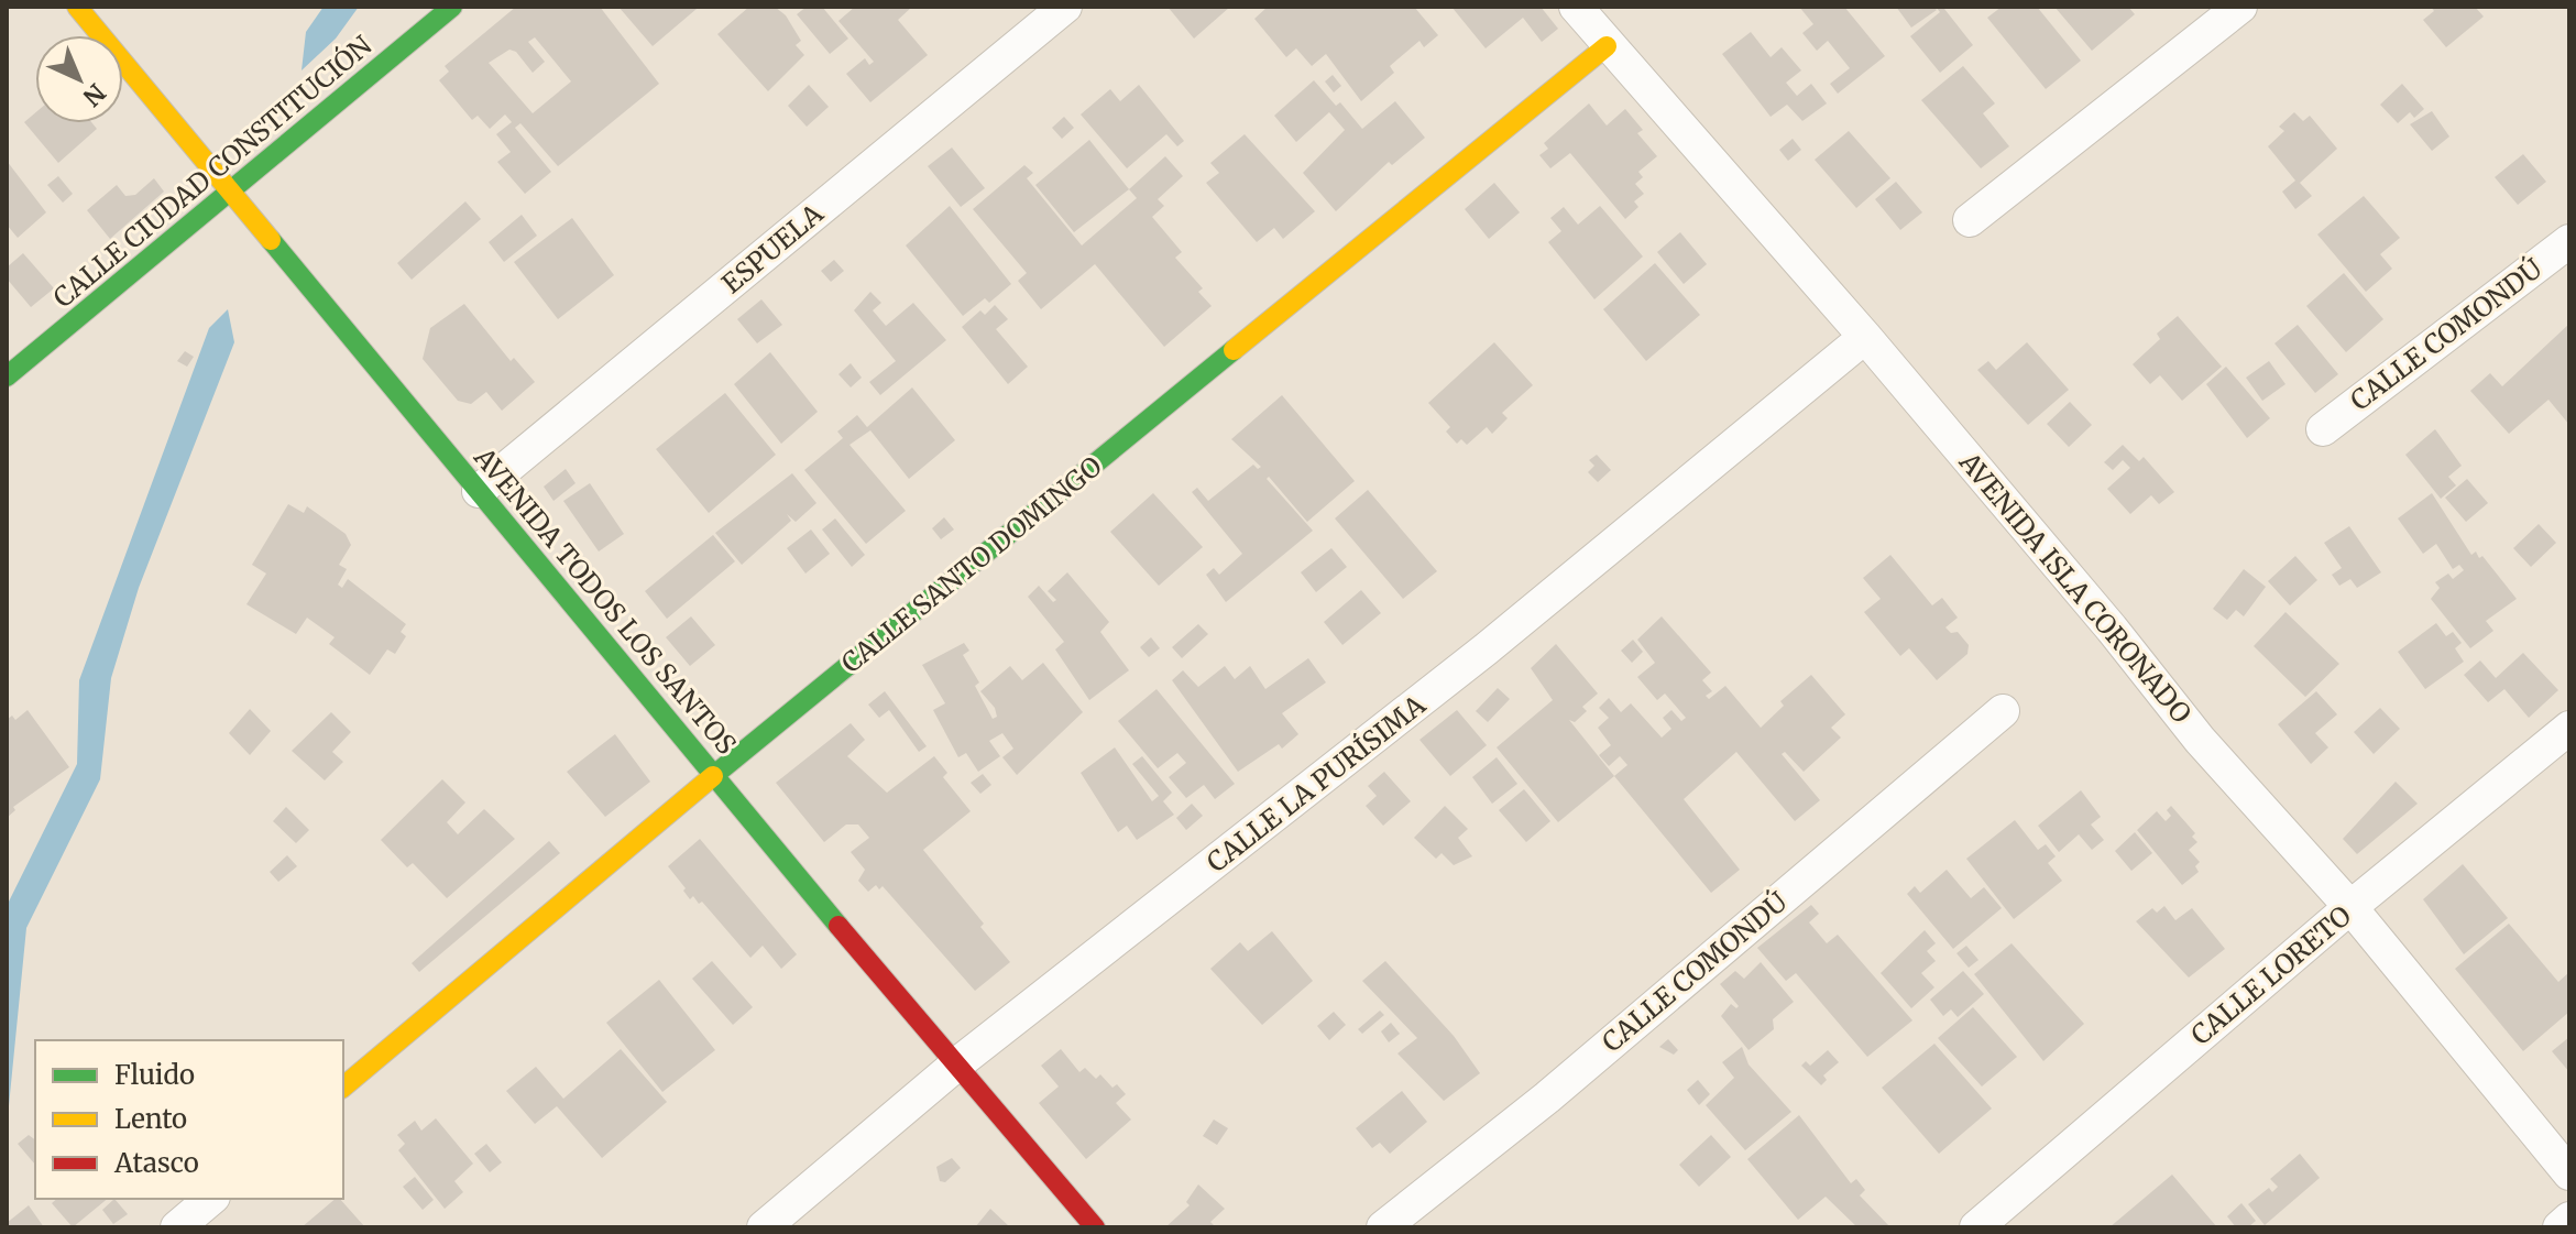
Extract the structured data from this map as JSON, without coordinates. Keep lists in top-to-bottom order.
{
  "streets": {
    "street": [
      "CALLE CIUDAD CONSTITUCIÓN",
      "ESPUELA",
      "CALLE COMONDÚ",
      "CALLE SANTO DOMINGO",
      "AVENIDA ISLA CORONADO",
      "AVENIDA TODOS LOS SANTOS",
      "CALLE LA PURÍSIMA",
      "CALLE LORETO"
    ]
  },
  "crossings": [
    ["CALLE CIUDAD CONSTITUCIÓN", "AVENIDA TODOS LOS SANTOS"],
    ["ESPUELA", "AVENIDA TODOS LOS SANTOS"],
    ["CALLE SANTO DOMINGO", "AVENIDA ISLA CORONADO"],
    ["CALLE SANTO DOMINGO", "AVENIDA TODOS LOS SANTOS"],
    ["AVENIDA ISLA CORONADO", "CALLE LA PURÍSIMA"],
    ["AVENIDA ISLA CORONADO", "CALLE LORETO"],
    ["AVENIDA TODOS LOS SANTOS", "CALLE LA PURÍSIMA"]
  ],
  "legend": ["Fluido", "Lento", "Atasco"],
  "north": "bottom right"
}
